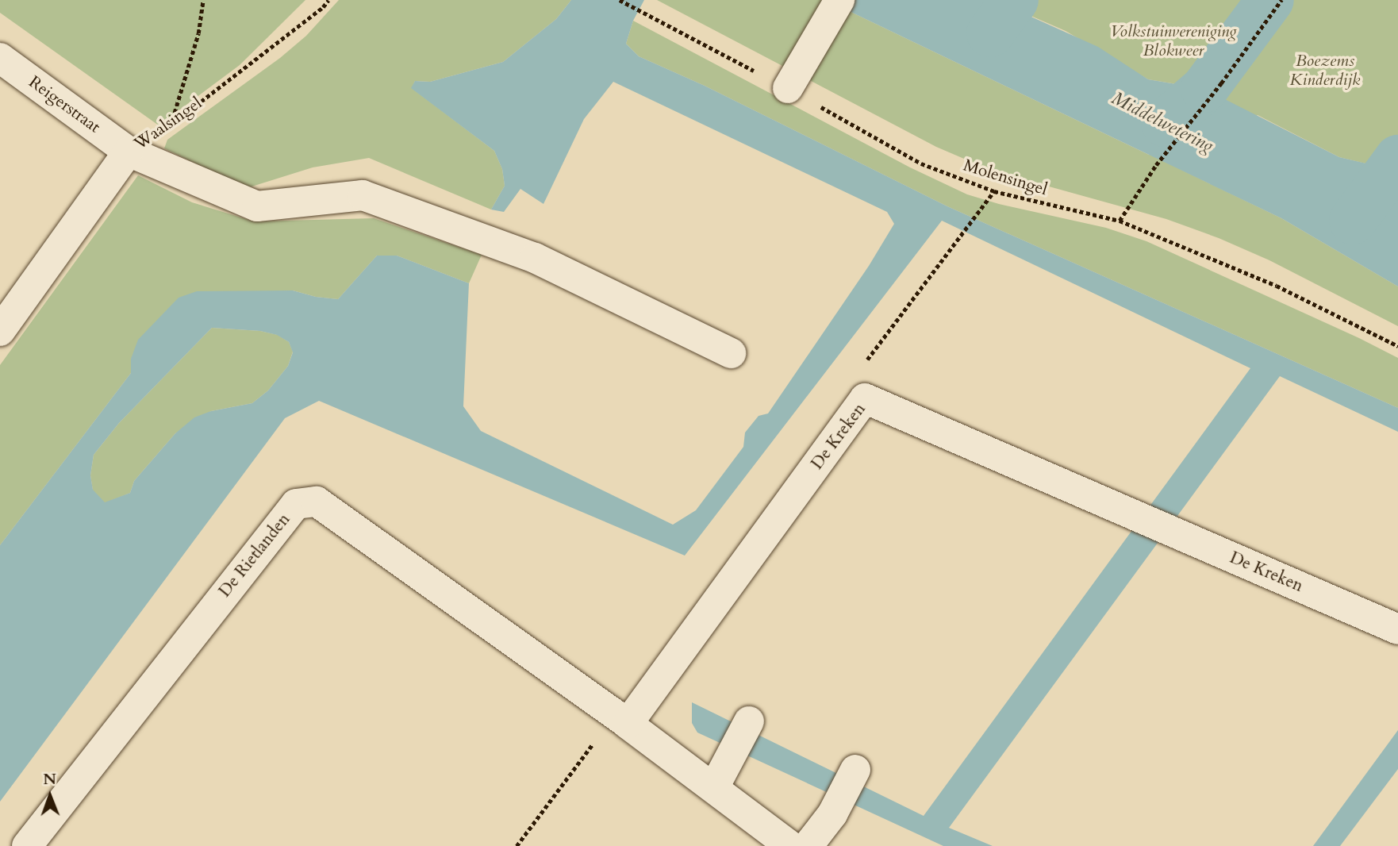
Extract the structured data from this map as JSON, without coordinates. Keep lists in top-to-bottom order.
{
  "streets": {
    "street": [
      "Reigerstraat",
      "Waalsingel",
      "De Kreken",
      "De Rietlanden"
    ],
    "path": ["Molensingel"]
  },
  "crossings": [
    ["Reigerstraat", "Waalsingel"],
    ["De Kreken", "De Rietlanden"]
  ],
  "water": ["Middelwetering"],
  "parks": ["Volkstuinvereniging Blokweer", "Boezems Kinderdijk"],
  "north": "top"
}
